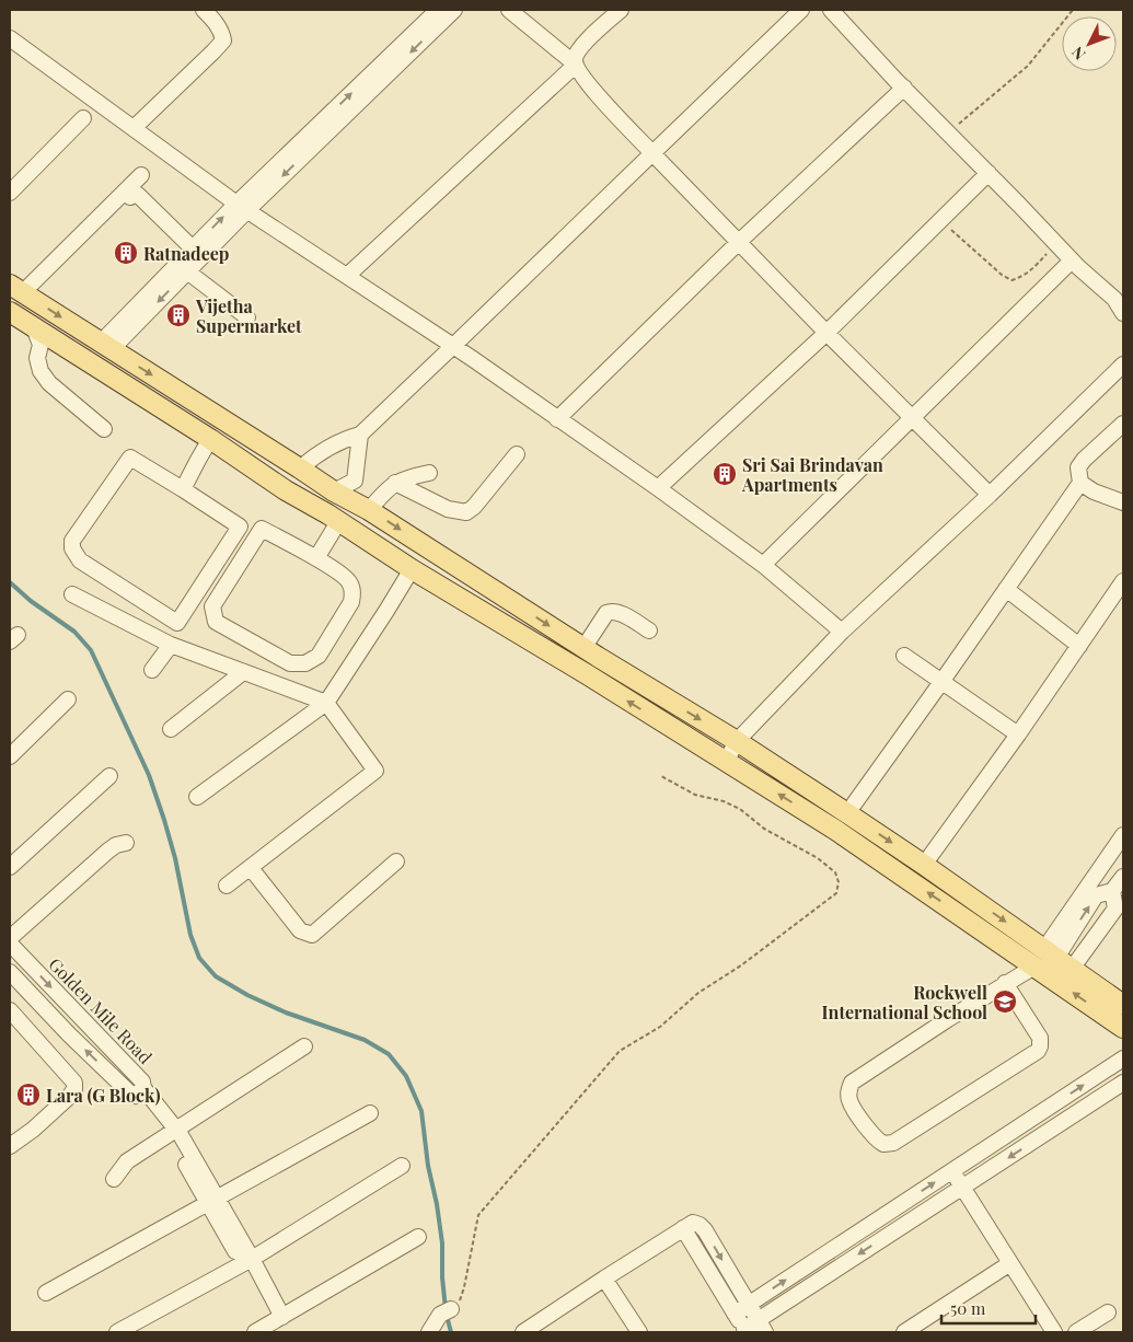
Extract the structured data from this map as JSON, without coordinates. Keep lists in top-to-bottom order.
{
  "streets": {
    "street": ["Golden Mile Road"]
  },
  "places": {
    "building": [
      "Ratnadeep",
      "Vijetha Supermarket",
      "Sri Sai Brindavan Apartments",
      "Lara (G Block)"
    ],
    "school or university": ["Rockwell International School"]
  },
  "scale_bar": "50 m",
  "north": "bottom left"
}
